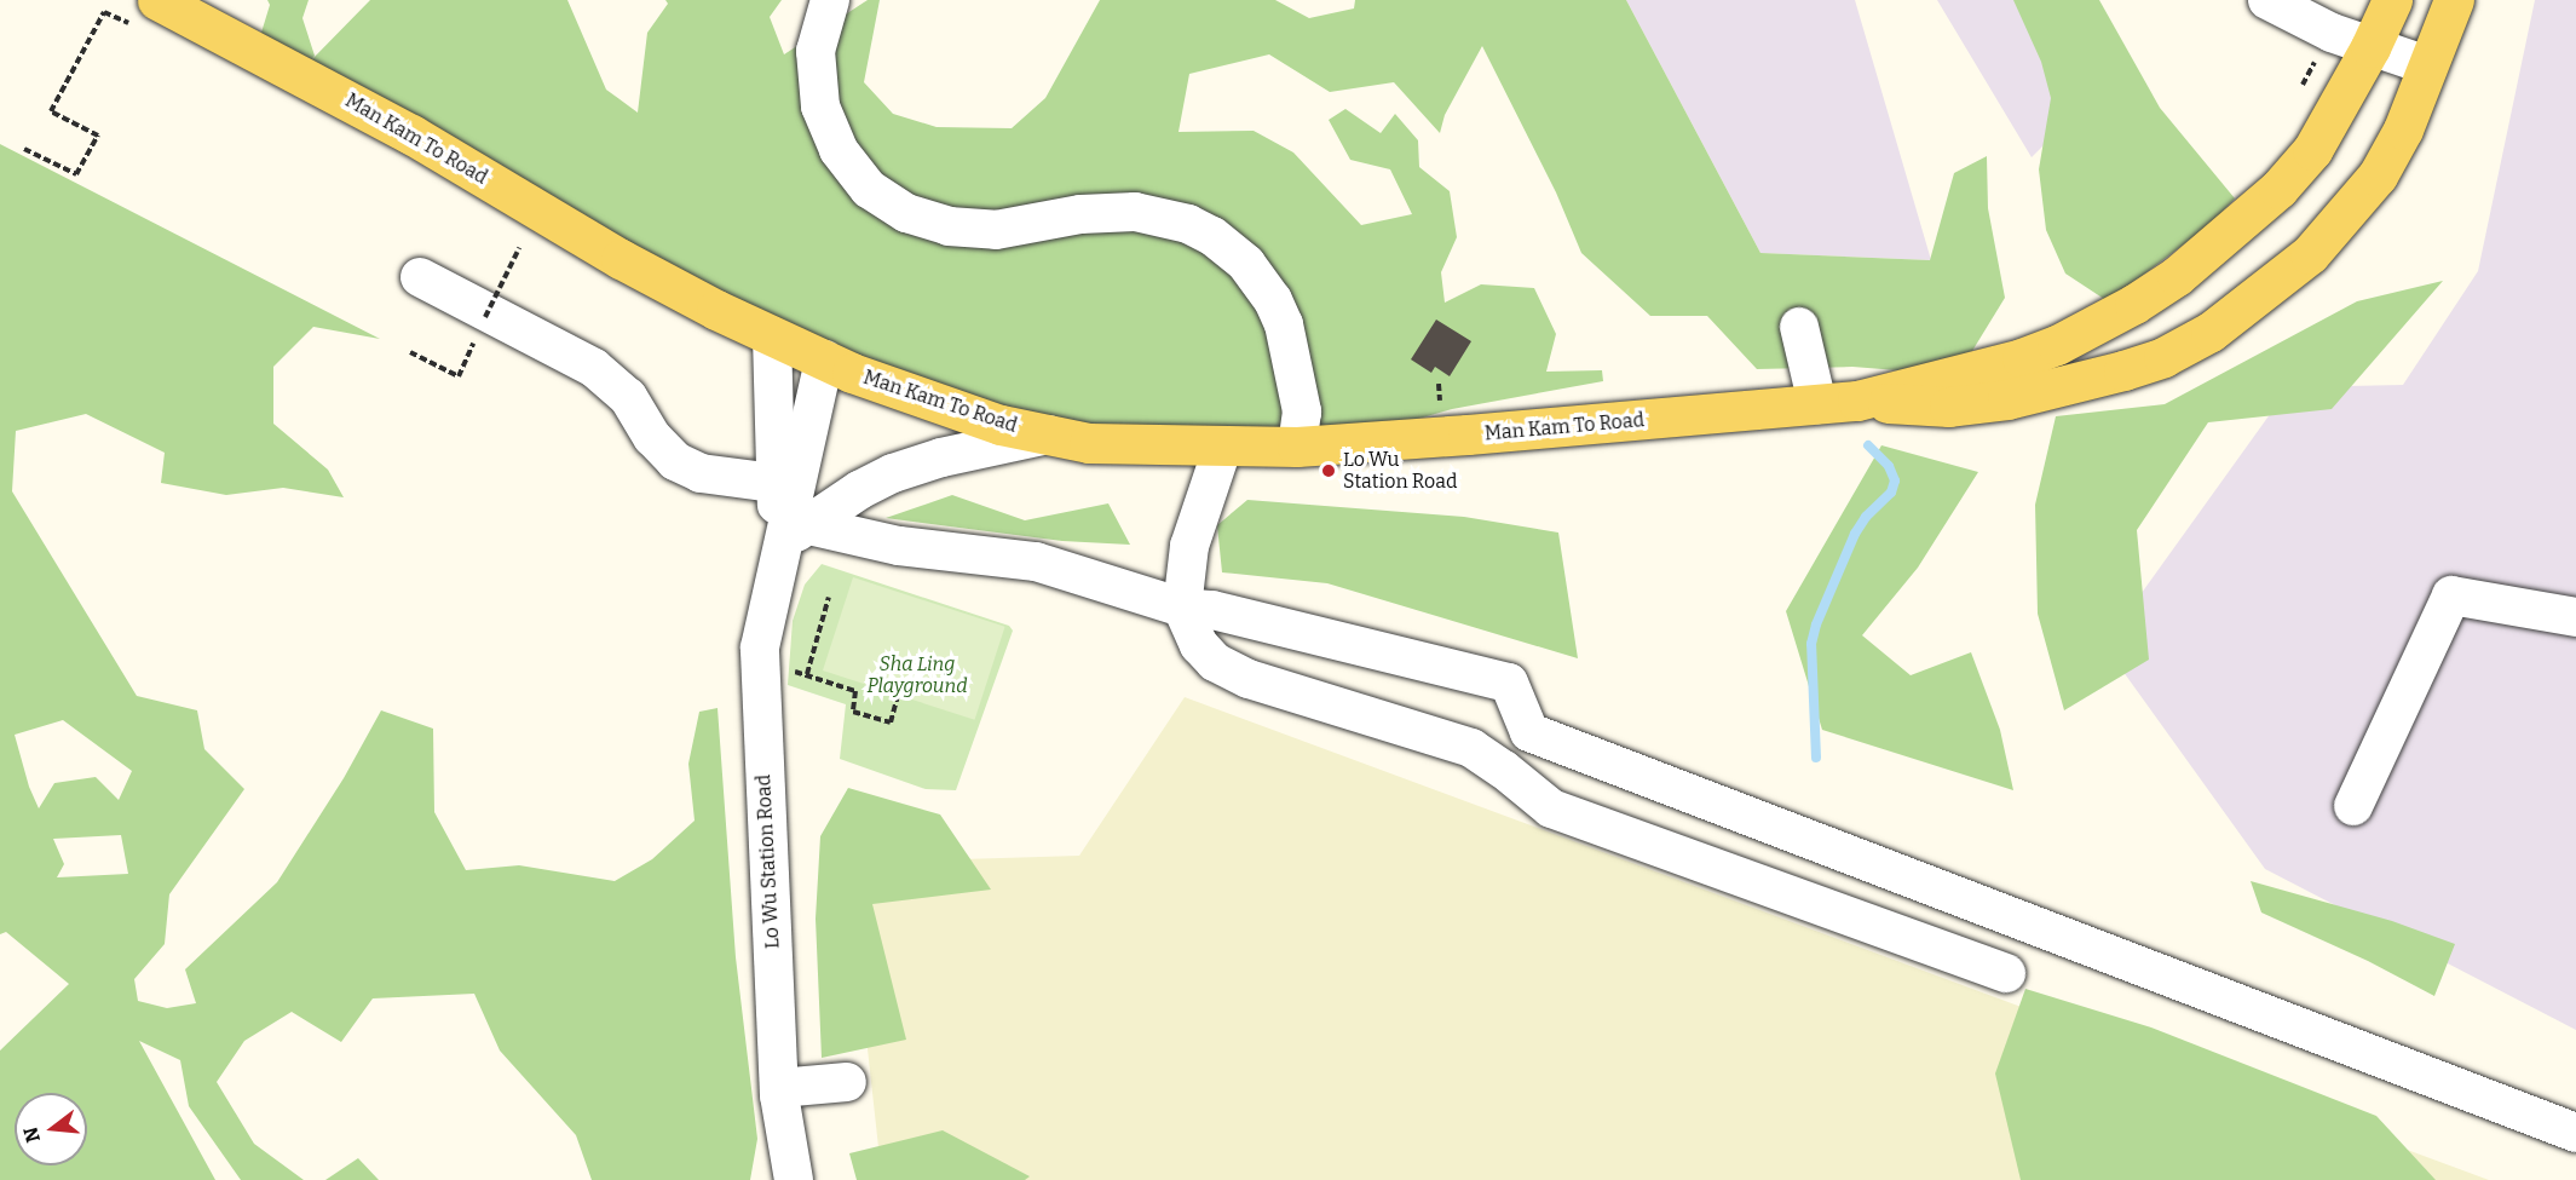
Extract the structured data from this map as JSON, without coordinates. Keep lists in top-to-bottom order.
{
  "streets": {
    "main road": ["Man Kam To Road"],
    "street": ["Lo Wu Station Road"]
  },
  "crossings": [
    ["Man Kam To Road", "Lo Wu Station Road"]
  ],
  "parks": ["Sha Ling Playground"],
  "places": ["Lo Wu Station Road"],
  "north": "left"
}
